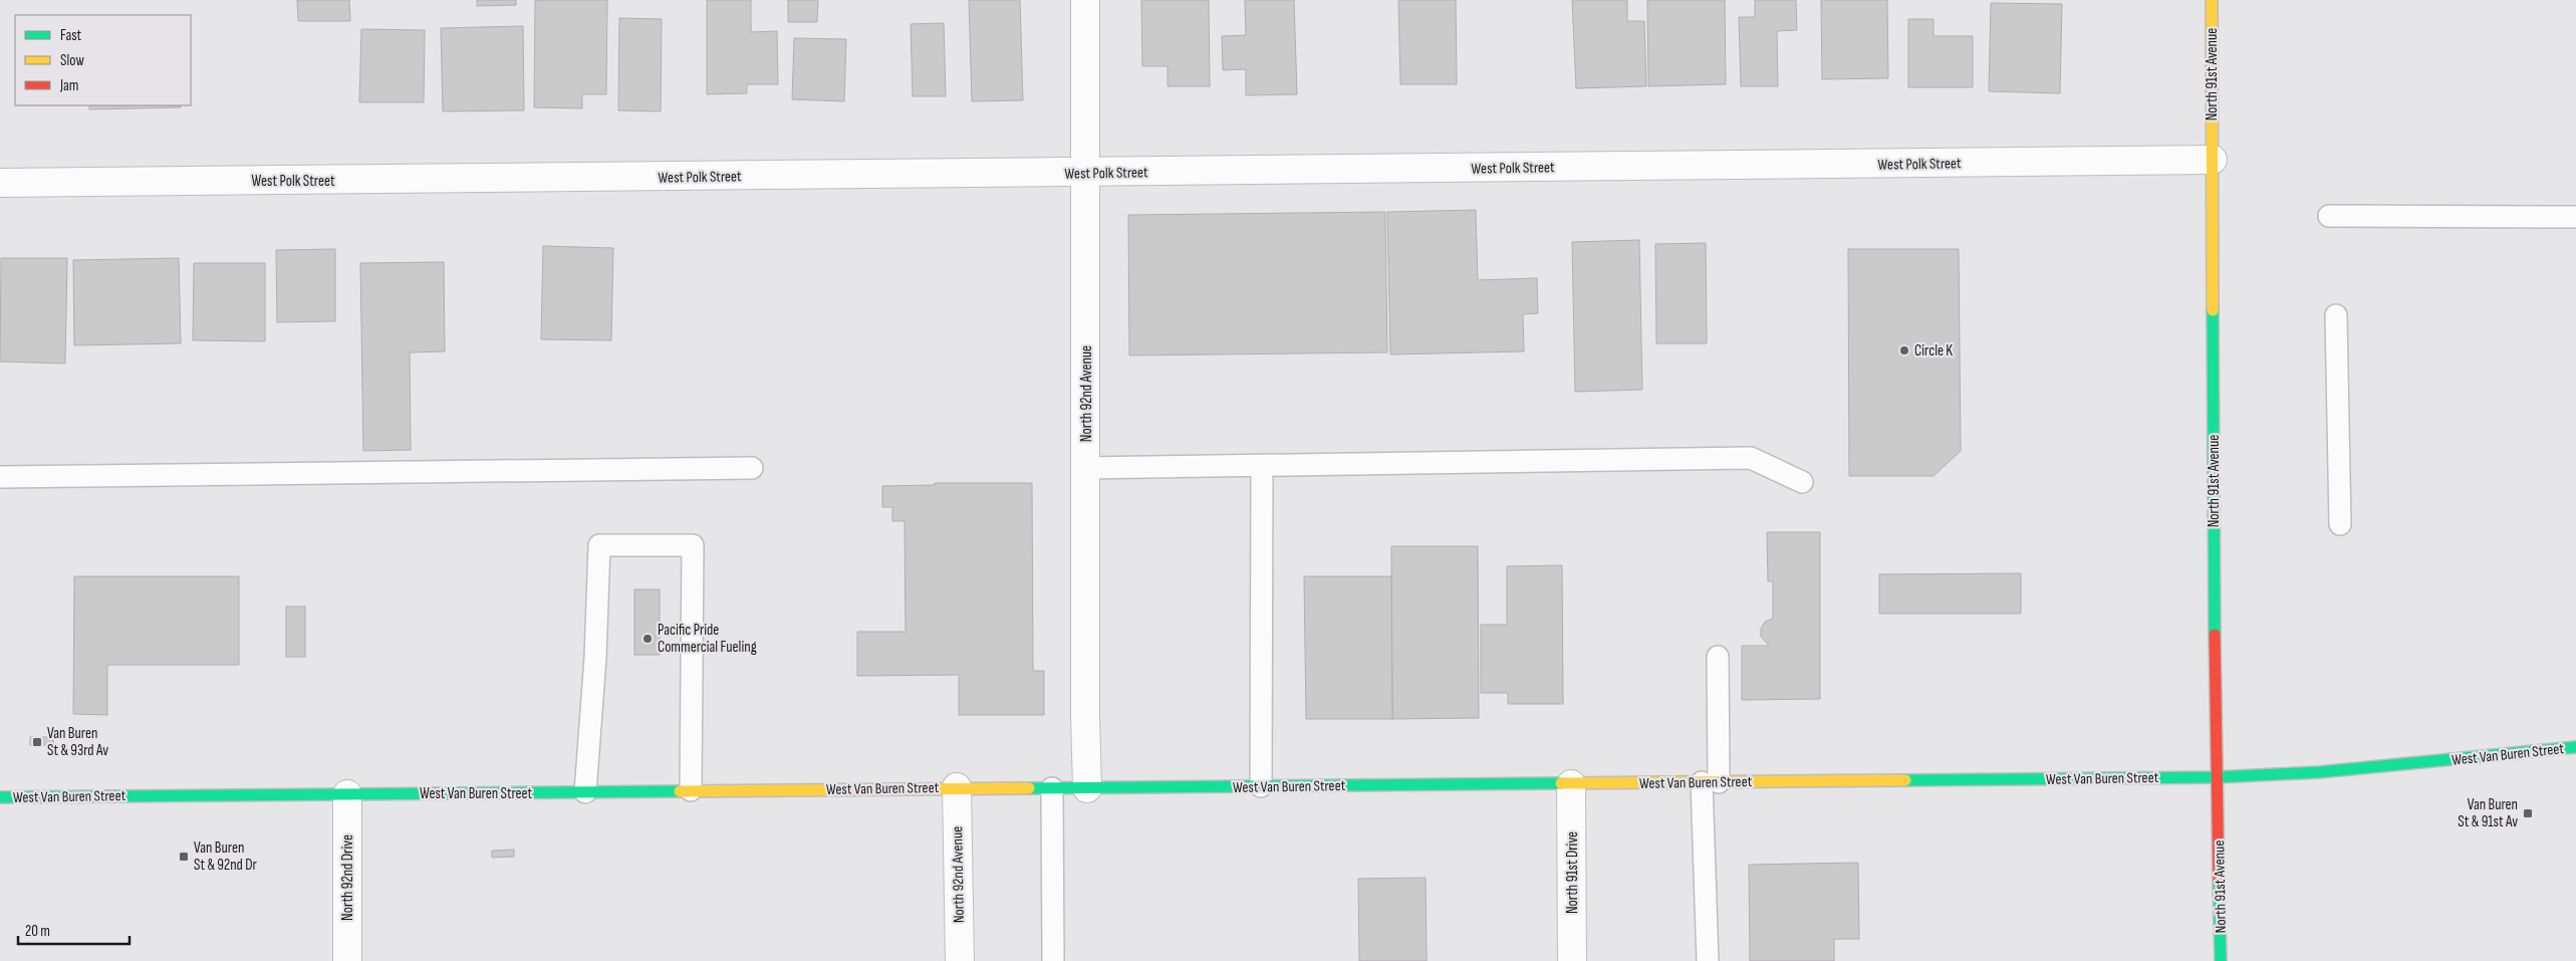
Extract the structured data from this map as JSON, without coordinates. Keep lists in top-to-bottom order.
{
  "streets": {
    "main road": ["North 91st Avenue", "West Van Buren Street"],
    "street": [
      "West Polk Street",
      "North 92nd Avenue",
      "North 91st Drive",
      "North 92nd Drive"
    ]
  },
  "crossings": [
    ["North 91st Avenue", "West Polk Street"],
    ["North 91st Avenue", "West Van Buren Street"],
    ["West Polk Street", "North 92nd Avenue"],
    ["North 92nd Avenue", "West Van Buren Street"],
    ["West Van Buren Street", "North 91st Drive"],
    ["West Van Buren Street", "North 92nd Drive"]
  ],
  "places": {
    "other": ["Circle K", "Pacific Pride Commercial Fueling"],
    "transit": ["Van Buren St & 93rd Av", "Van Buren St & 91st Av", "Van Buren St & 92nd Dr"]
  },
  "legend": ["Fast", "Slow", "Jam"],
  "scale_bar": "20 m"
}
